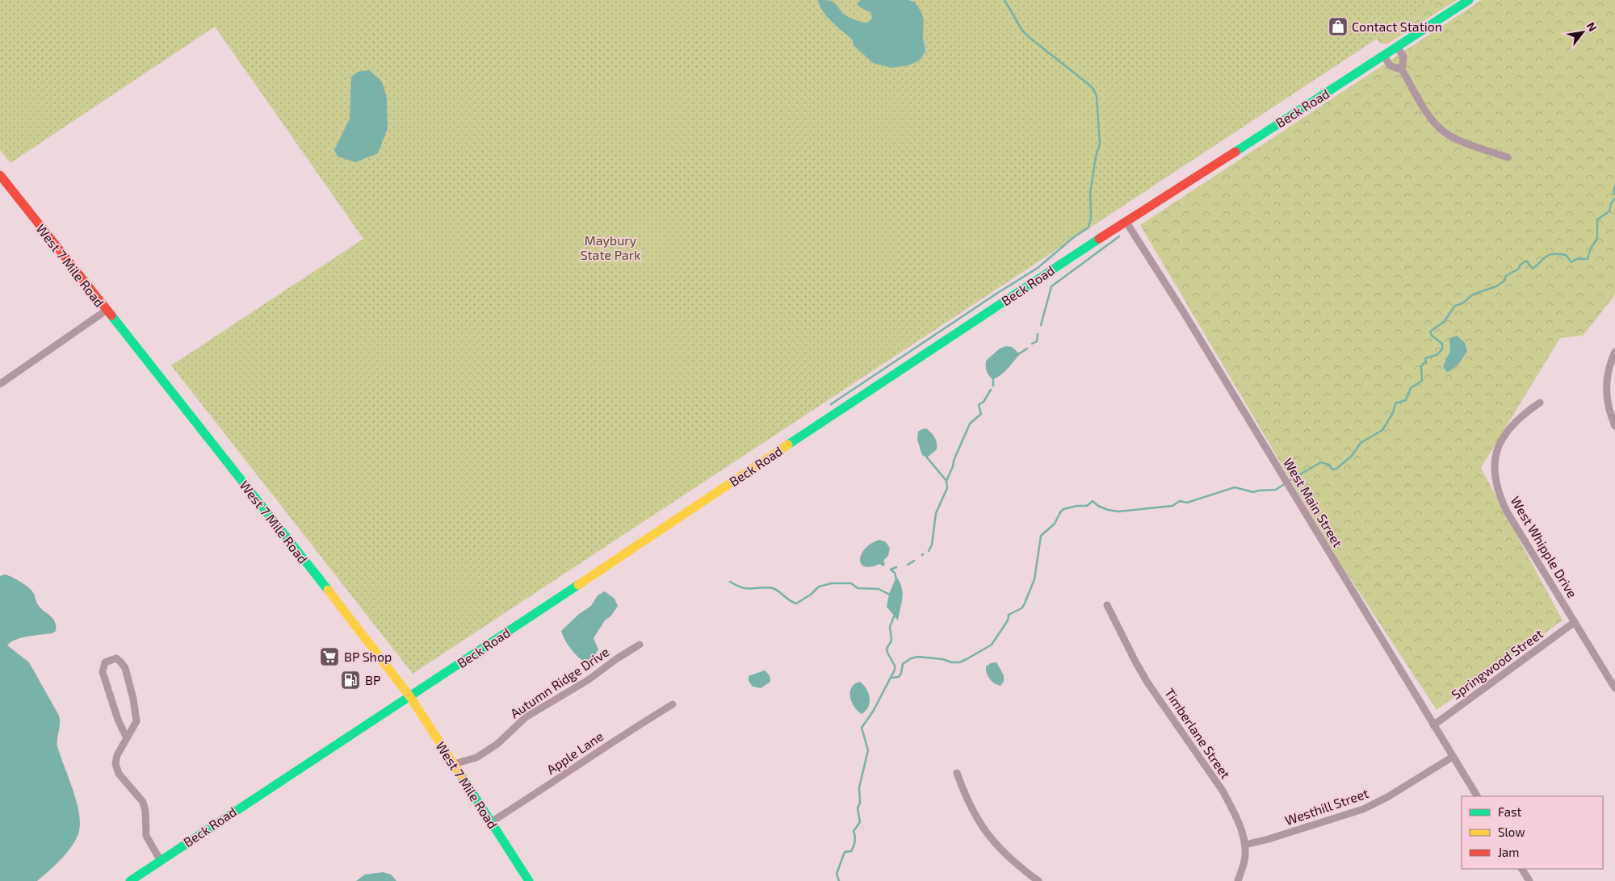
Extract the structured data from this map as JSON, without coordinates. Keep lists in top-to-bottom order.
{
  "streets": {
    "main road": ["Beck Road", "West 7 Mile Road"],
    "street": [
      "West Main Street",
      "West Whipple Drive",
      "Springwood Street",
      "Autumn Ridge Drive",
      "Timberlane Street",
      "Apple Lane",
      "Westhill Street"
    ]
  },
  "crossings": [
    ["Beck Road", "West 7 Mile Road"],
    ["Beck Road", "West Main Street"],
    ["West 7 Mile Road", "Autumn Ridge Drive"],
    ["West 7 Mile Road", "Apple Lane"],
    ["West Main Street", "Springwood Street"],
    ["West Main Street", "Westhill Street"],
    ["West Whipple Drive", "Springwood Street"],
    ["Timberlane Street", "Westhill Street"]
  ],
  "parks": ["Maybury State Park"],
  "places": {
    "shop": ["Contact Station"],
    "supermarket": ["BP Shop"],
    "fuel station": ["BP"]
  },
  "legend": ["Fast", "Slow", "Jam"],
  "north": "top right"
}
